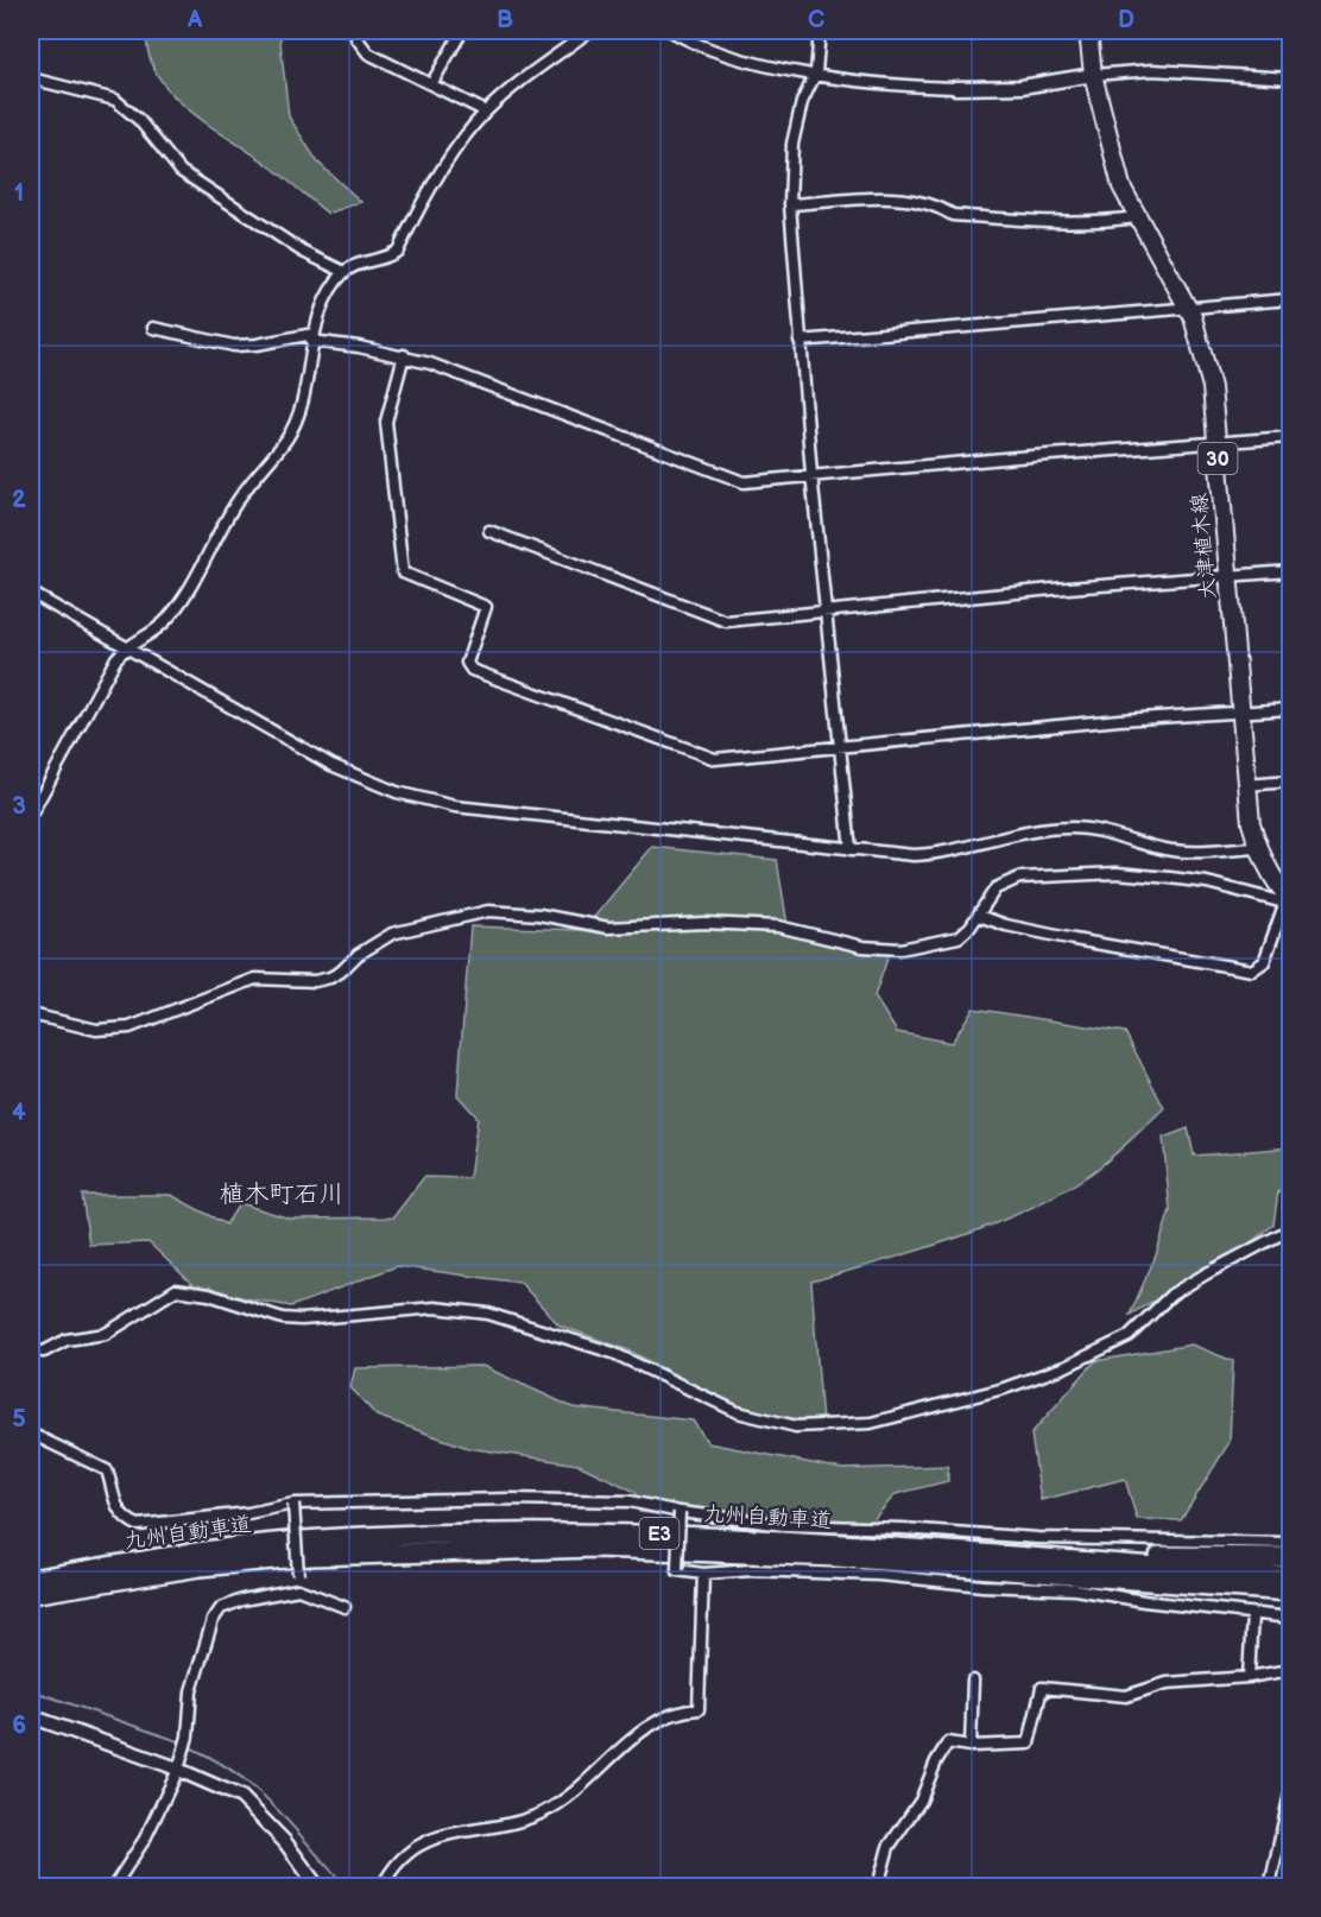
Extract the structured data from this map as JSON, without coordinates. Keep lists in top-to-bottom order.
{
  "streets": {
    "highway": ["九州自動車道", "E3"],
    "main road": ["30", "大津植木線"]
  },
  "districts": ["植木町石川"],
  "grid": {
    "columns": [
      "A",
      "B",
      "C",
      "D"
    ],
    "rows": [
      "1",
      "2",
      "3",
      "4",
      "5",
      "6"
    ]
  }
}
